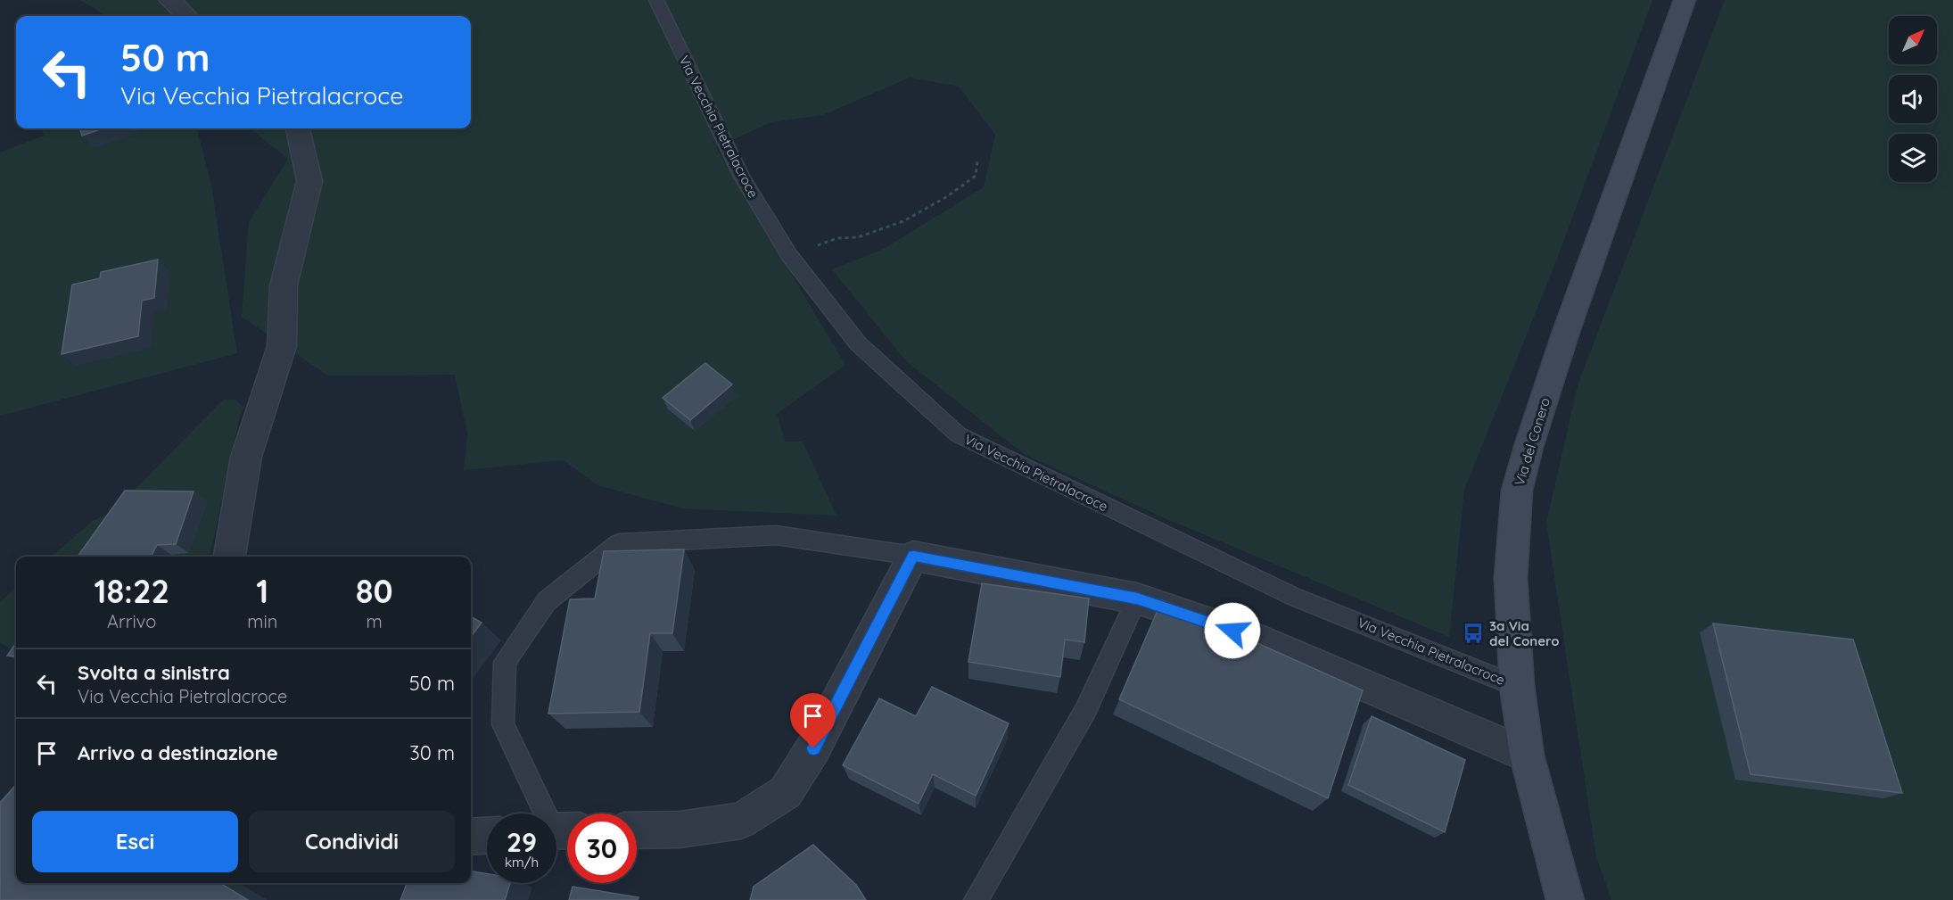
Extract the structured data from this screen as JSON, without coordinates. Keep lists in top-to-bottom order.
{
  "streets": {
    "main road": ["Via del Conero"],
    "lane": ["Via Vecchia Pietralacroce"]
  },
  "crossings": [
    ["Via Vecchia Pietralacroce", "Via del Conero"]
  ],
  "places": {
    "bus stop": ["3a Via del Conero"]
  },
  "north": "top right",
  "page": {
    "turn": ["50 m", "Via Vecchia Pietralacroce"],
    "eta": [
      "18:22",
      "Arrivo",
      "1",
      "min",
      "80",
      "m"
    ],
    "list": [
      {
        "name": "Svolta a sinistra",
        "note": "Via Vecchia Pietralacroce",
        "value": "50 m"
      },
      {
        "name": "Arrivo a destinazione",
        "value": "30 m"
      }
    ],
    "buttons": ["Esci", "Condividi"],
    "speed": "29 km/h",
    "limit": "30"
  }
}
